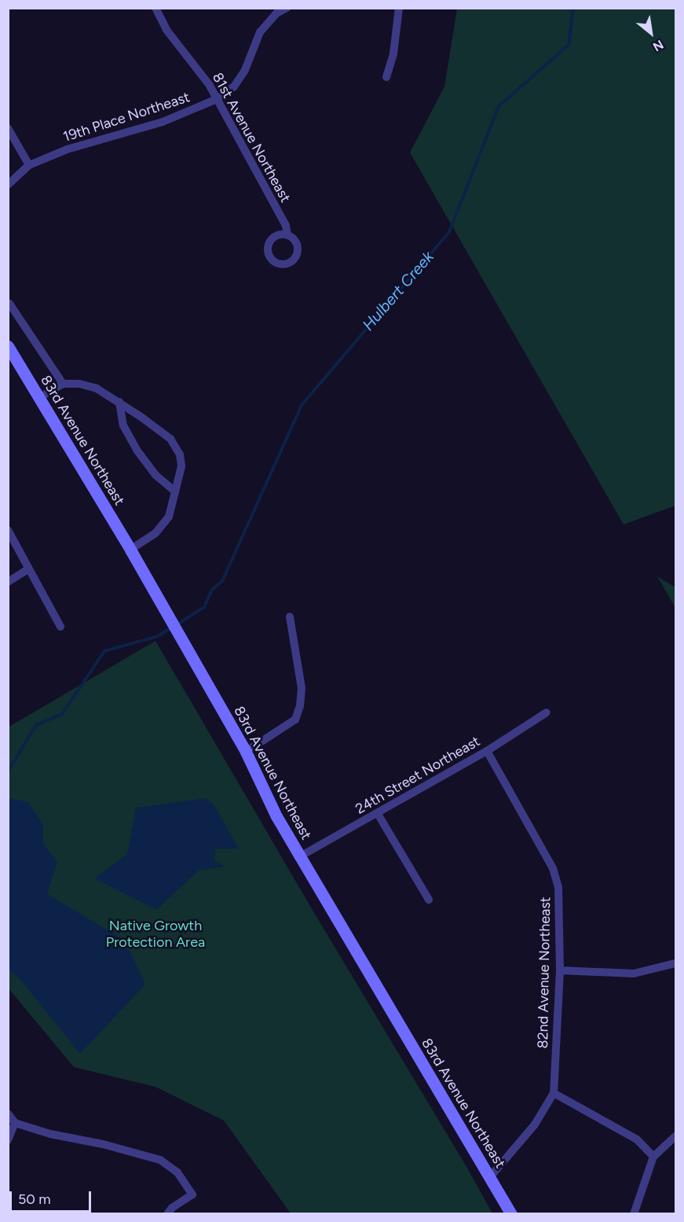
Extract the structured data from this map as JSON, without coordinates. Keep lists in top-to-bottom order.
{
  "streets": {
    "street": [
      "19th Place Northeast",
      "81st Avenue Northeast",
      "83rd Avenue Northeast",
      "24th Street Northeast",
      "82nd Avenue Northeast"
    ]
  },
  "crossings": [
    ["19th Place Northeast", "81st Avenue Northeast"],
    ["83rd Avenue Northeast", "24th Street Northeast"],
    ["24th Street Northeast", "82nd Avenue Northeast"]
  ],
  "water": ["Hulbert Creek"],
  "parks": ["Native Growth Protection Area"],
  "scale_bar": "50 m",
  "north": "bottom right"
}
